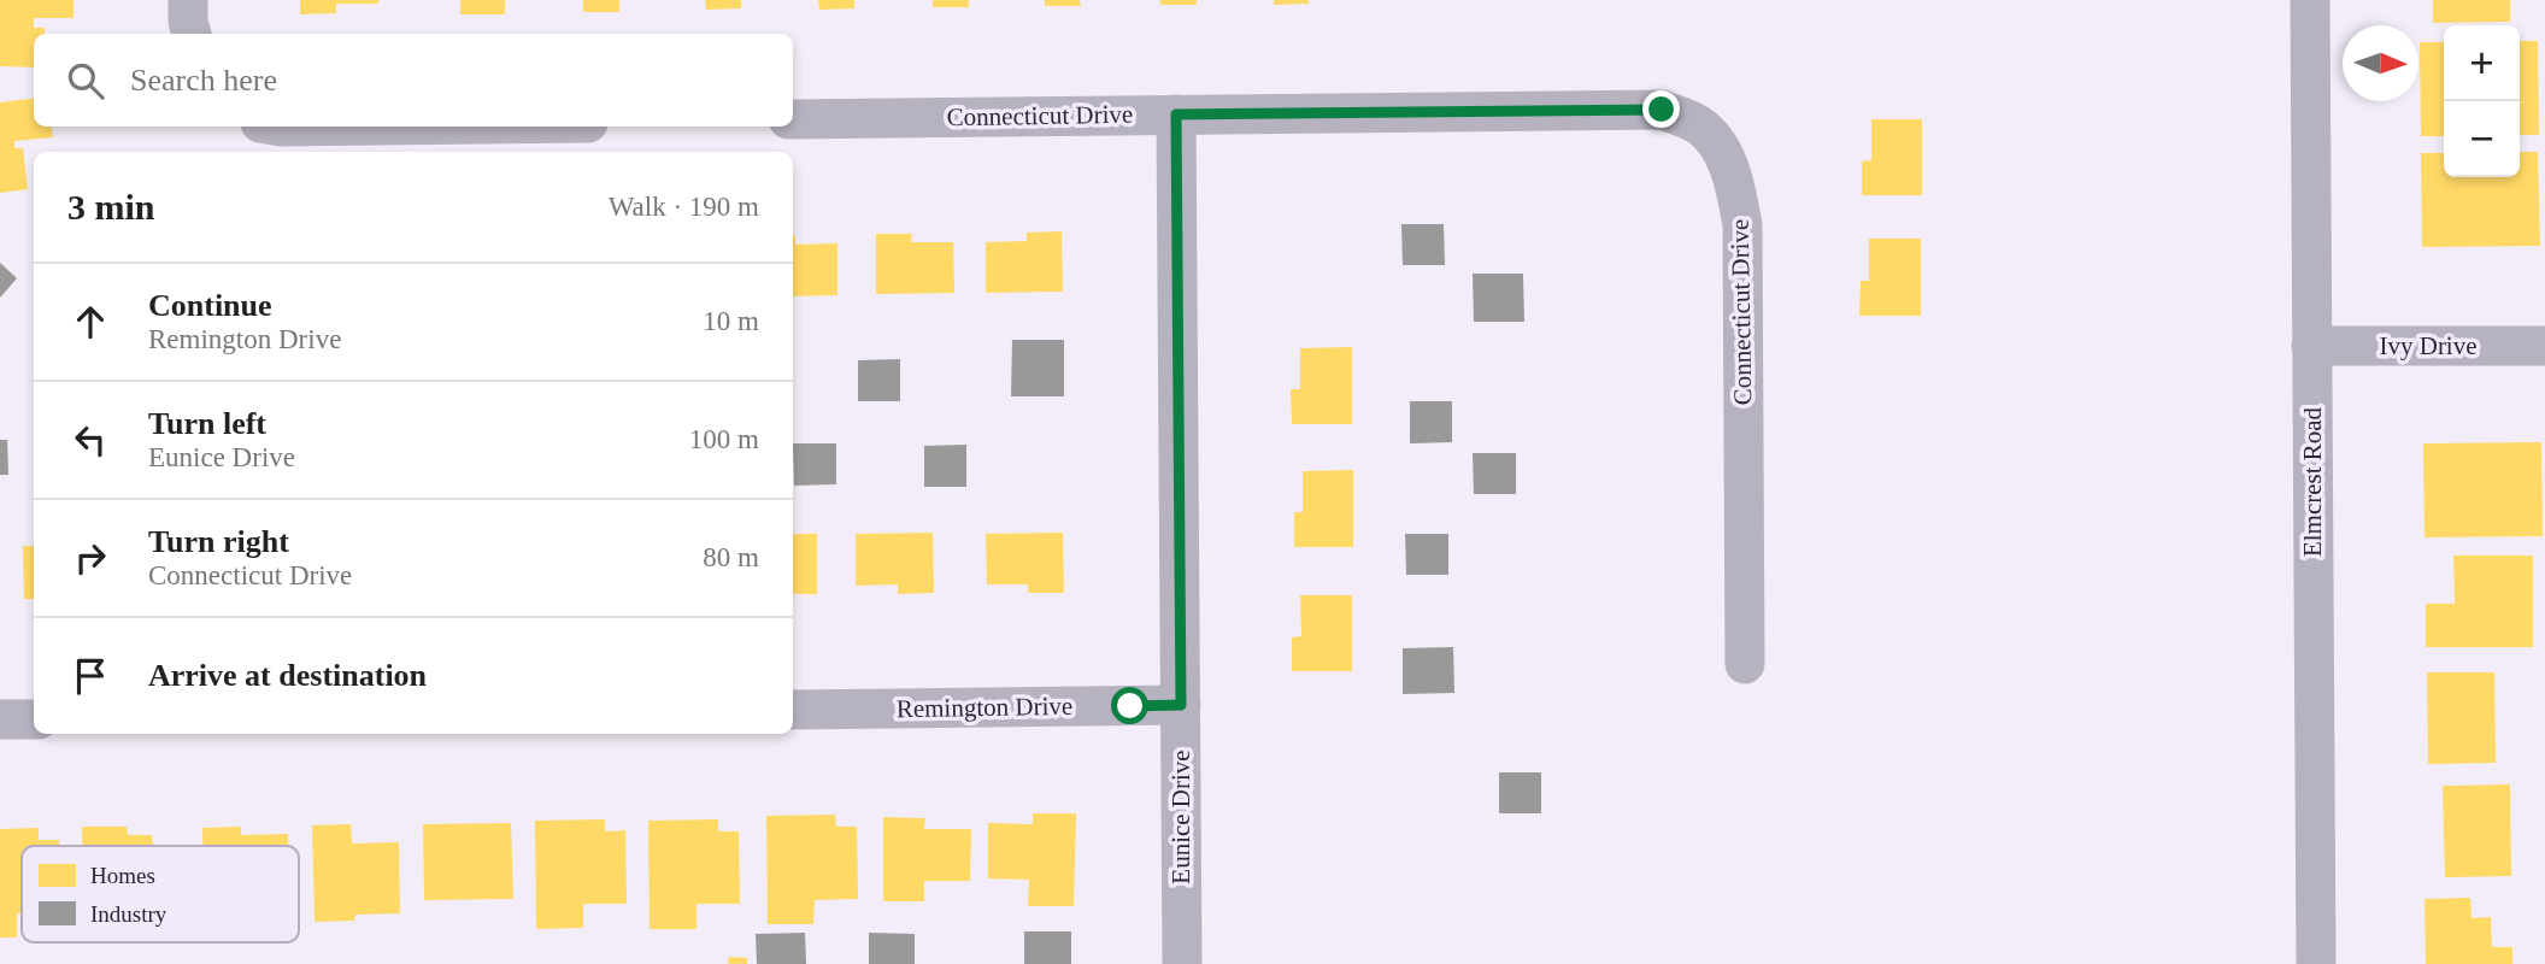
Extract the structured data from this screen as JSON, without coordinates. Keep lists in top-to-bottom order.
{
  "streets": {
    "street": [
      "Connecticut Drive",
      "Ivy Drive",
      "Elmcrest Road",
      "Remington Drive",
      "Eunice Drive"
    ]
  },
  "crossings": [
    ["Connecticut Drive", "Eunice Drive"],
    ["Ivy Drive", "Elmcrest Road"],
    ["Remington Drive", "Eunice Drive"]
  ],
  "legend": ["Homes", "Industry"],
  "north": "right",
  "page": {
    "map_buttons": ["+", "−"],
    "search": "Search here",
    "heading": ["3 min", "Walk · 190 m"],
    "list": [
      ["Continue", "Remington Drive", "10 m"],
      ["Turn left", "Eunice Drive", "100 m"],
      ["Turn right", "Connecticut Drive", "80 m"],
      "Arrive at destination"
    ]
  }
}
